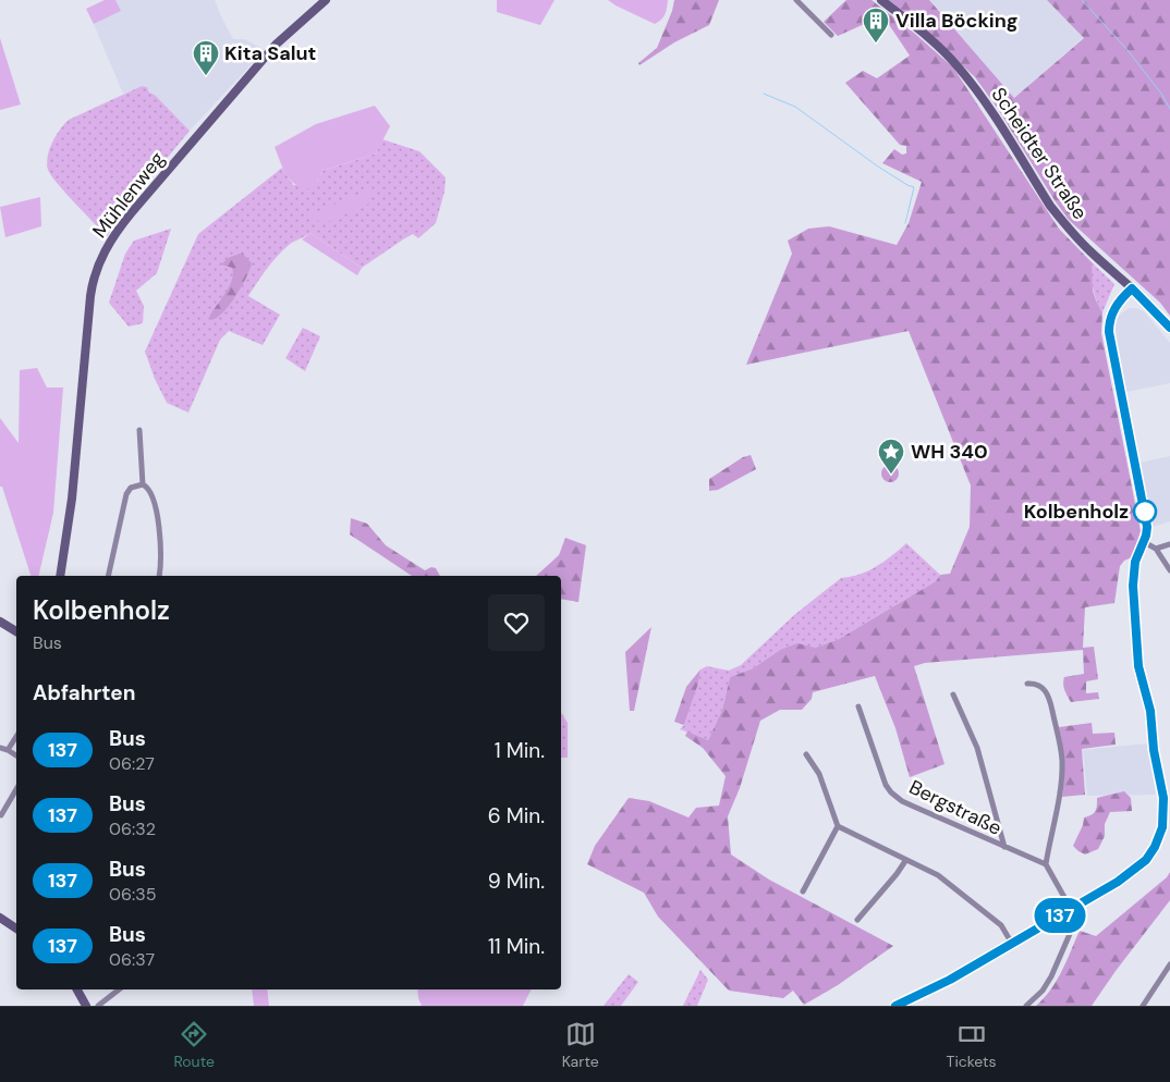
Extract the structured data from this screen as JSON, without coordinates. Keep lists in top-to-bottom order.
{
  "streets": {
    "street": ["Scheidter Straße", "Mühlenweg", "Bergstraße"]
  },
  "places": {
    "building": ["Villa Böcking", "Kita Salut"],
    "place": ["WH 340"],
    "other": ["Kolbenholz"]
  },
  "lines": ["bus line 137"],
  "page": {
    "on_map": "137",
    "heading": [
      ["Kolbenholz", "Bus"],
      "Abfahrten"
    ],
    "list": [
      {
        "mark": "137",
        "name": "Bus",
        "note": "06:27",
        "value": "1 Min."
      },
      {
        "mark": "137",
        "name": "Bus",
        "note": "06:32",
        "value": "6 Min."
      },
      {
        "mark": "137",
        "name": "Bus",
        "note": "06:35",
        "value": "9 Min."
      },
      {
        "mark": "137",
        "name": "Bus",
        "note": "06:37",
        "value": "11 Min."
      }
    ],
    "tabs": ["Route", "Karte", "Tickets"]
  }
}
